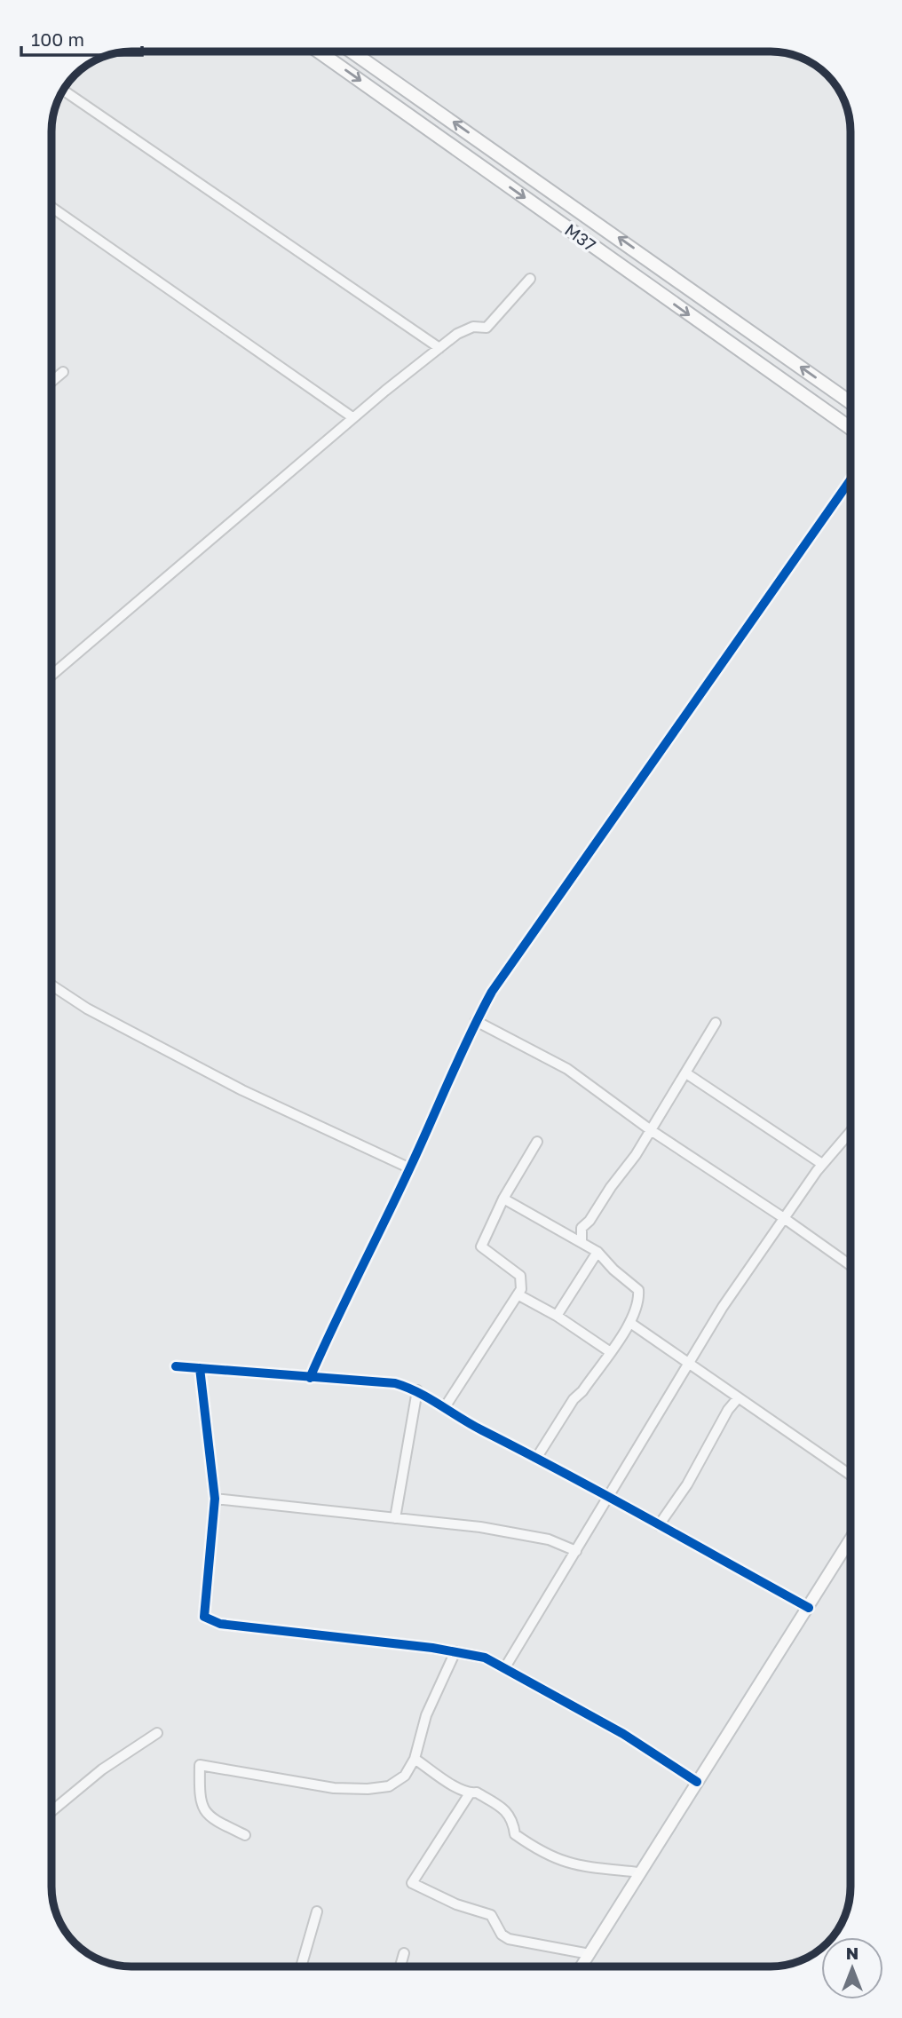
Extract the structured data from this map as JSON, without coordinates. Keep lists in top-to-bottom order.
{
  "streets": {
    "highway": ["M37"]
  },
  "scale_bar": "100 m",
  "north": "top"
}
